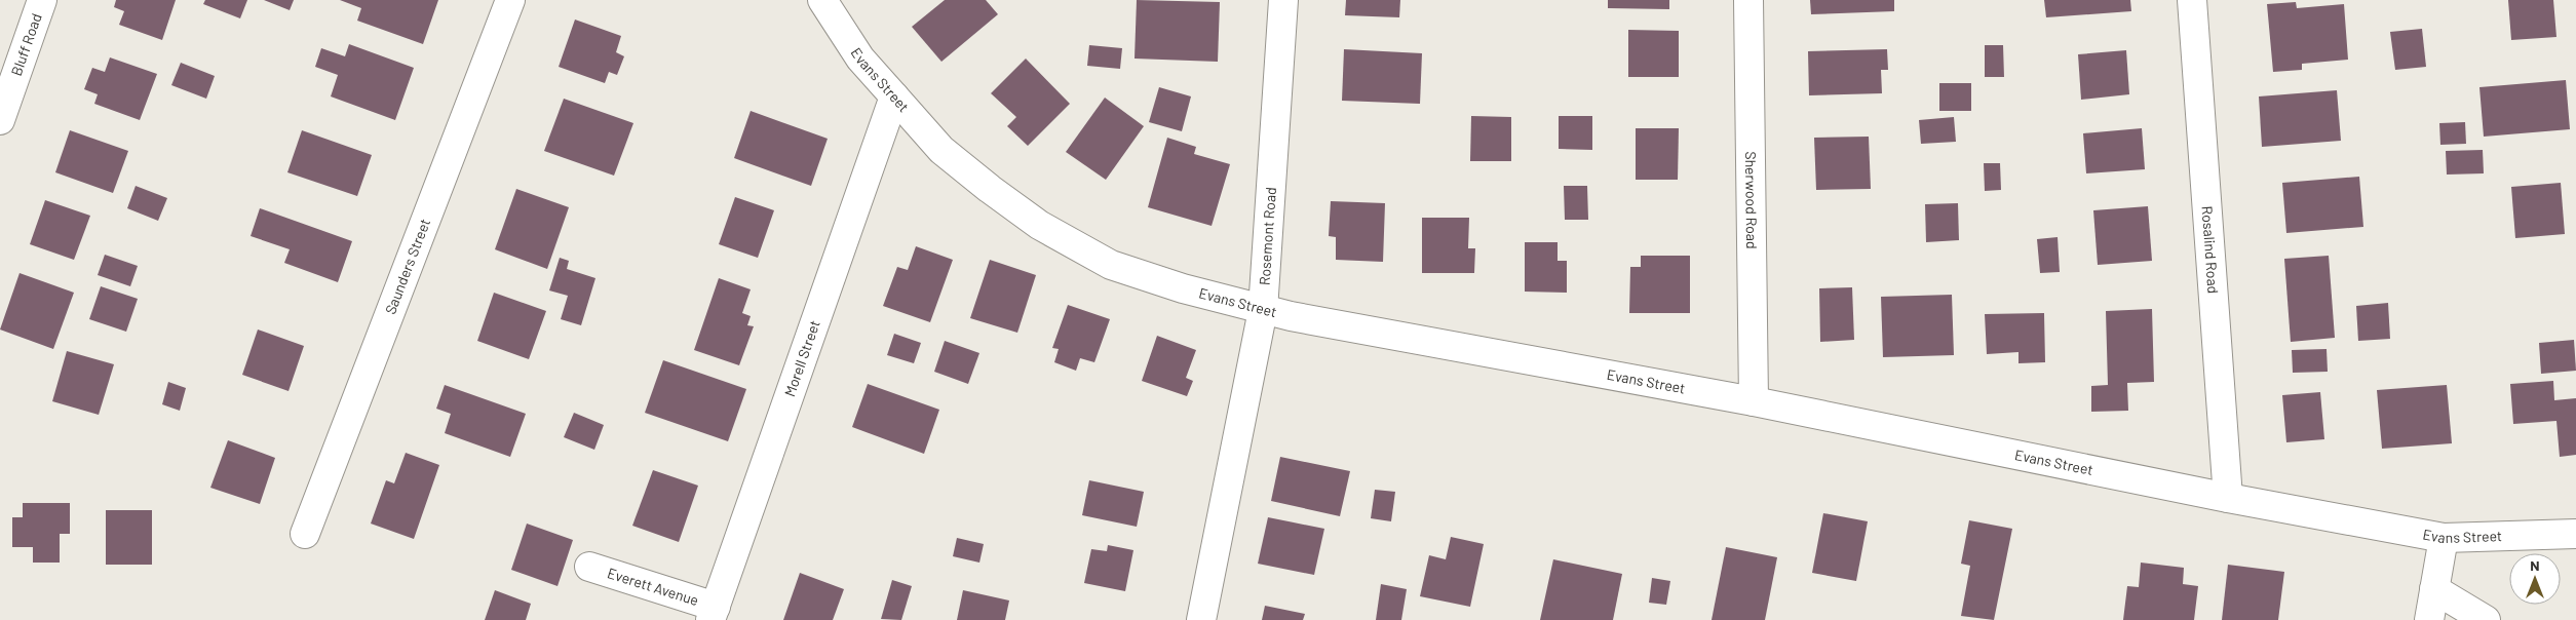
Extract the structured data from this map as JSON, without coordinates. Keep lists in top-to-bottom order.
{
  "streets": {
    "street": [
      "Bluff Road",
      "Evans Street",
      "Sherwood Road",
      "Rosemont Road",
      "Rosalind Road",
      "Saunders Street",
      "Morell Street",
      "Everett Avenue"
    ]
  },
  "crossings": [
    ["Evans Street", "Sherwood Road"],
    ["Evans Street", "Rosemont Road"],
    ["Evans Street", "Rosalind Road"],
    ["Evans Street", "Morell Street"],
    ["Morell Street", "Everett Avenue"]
  ],
  "north": "top"
}
